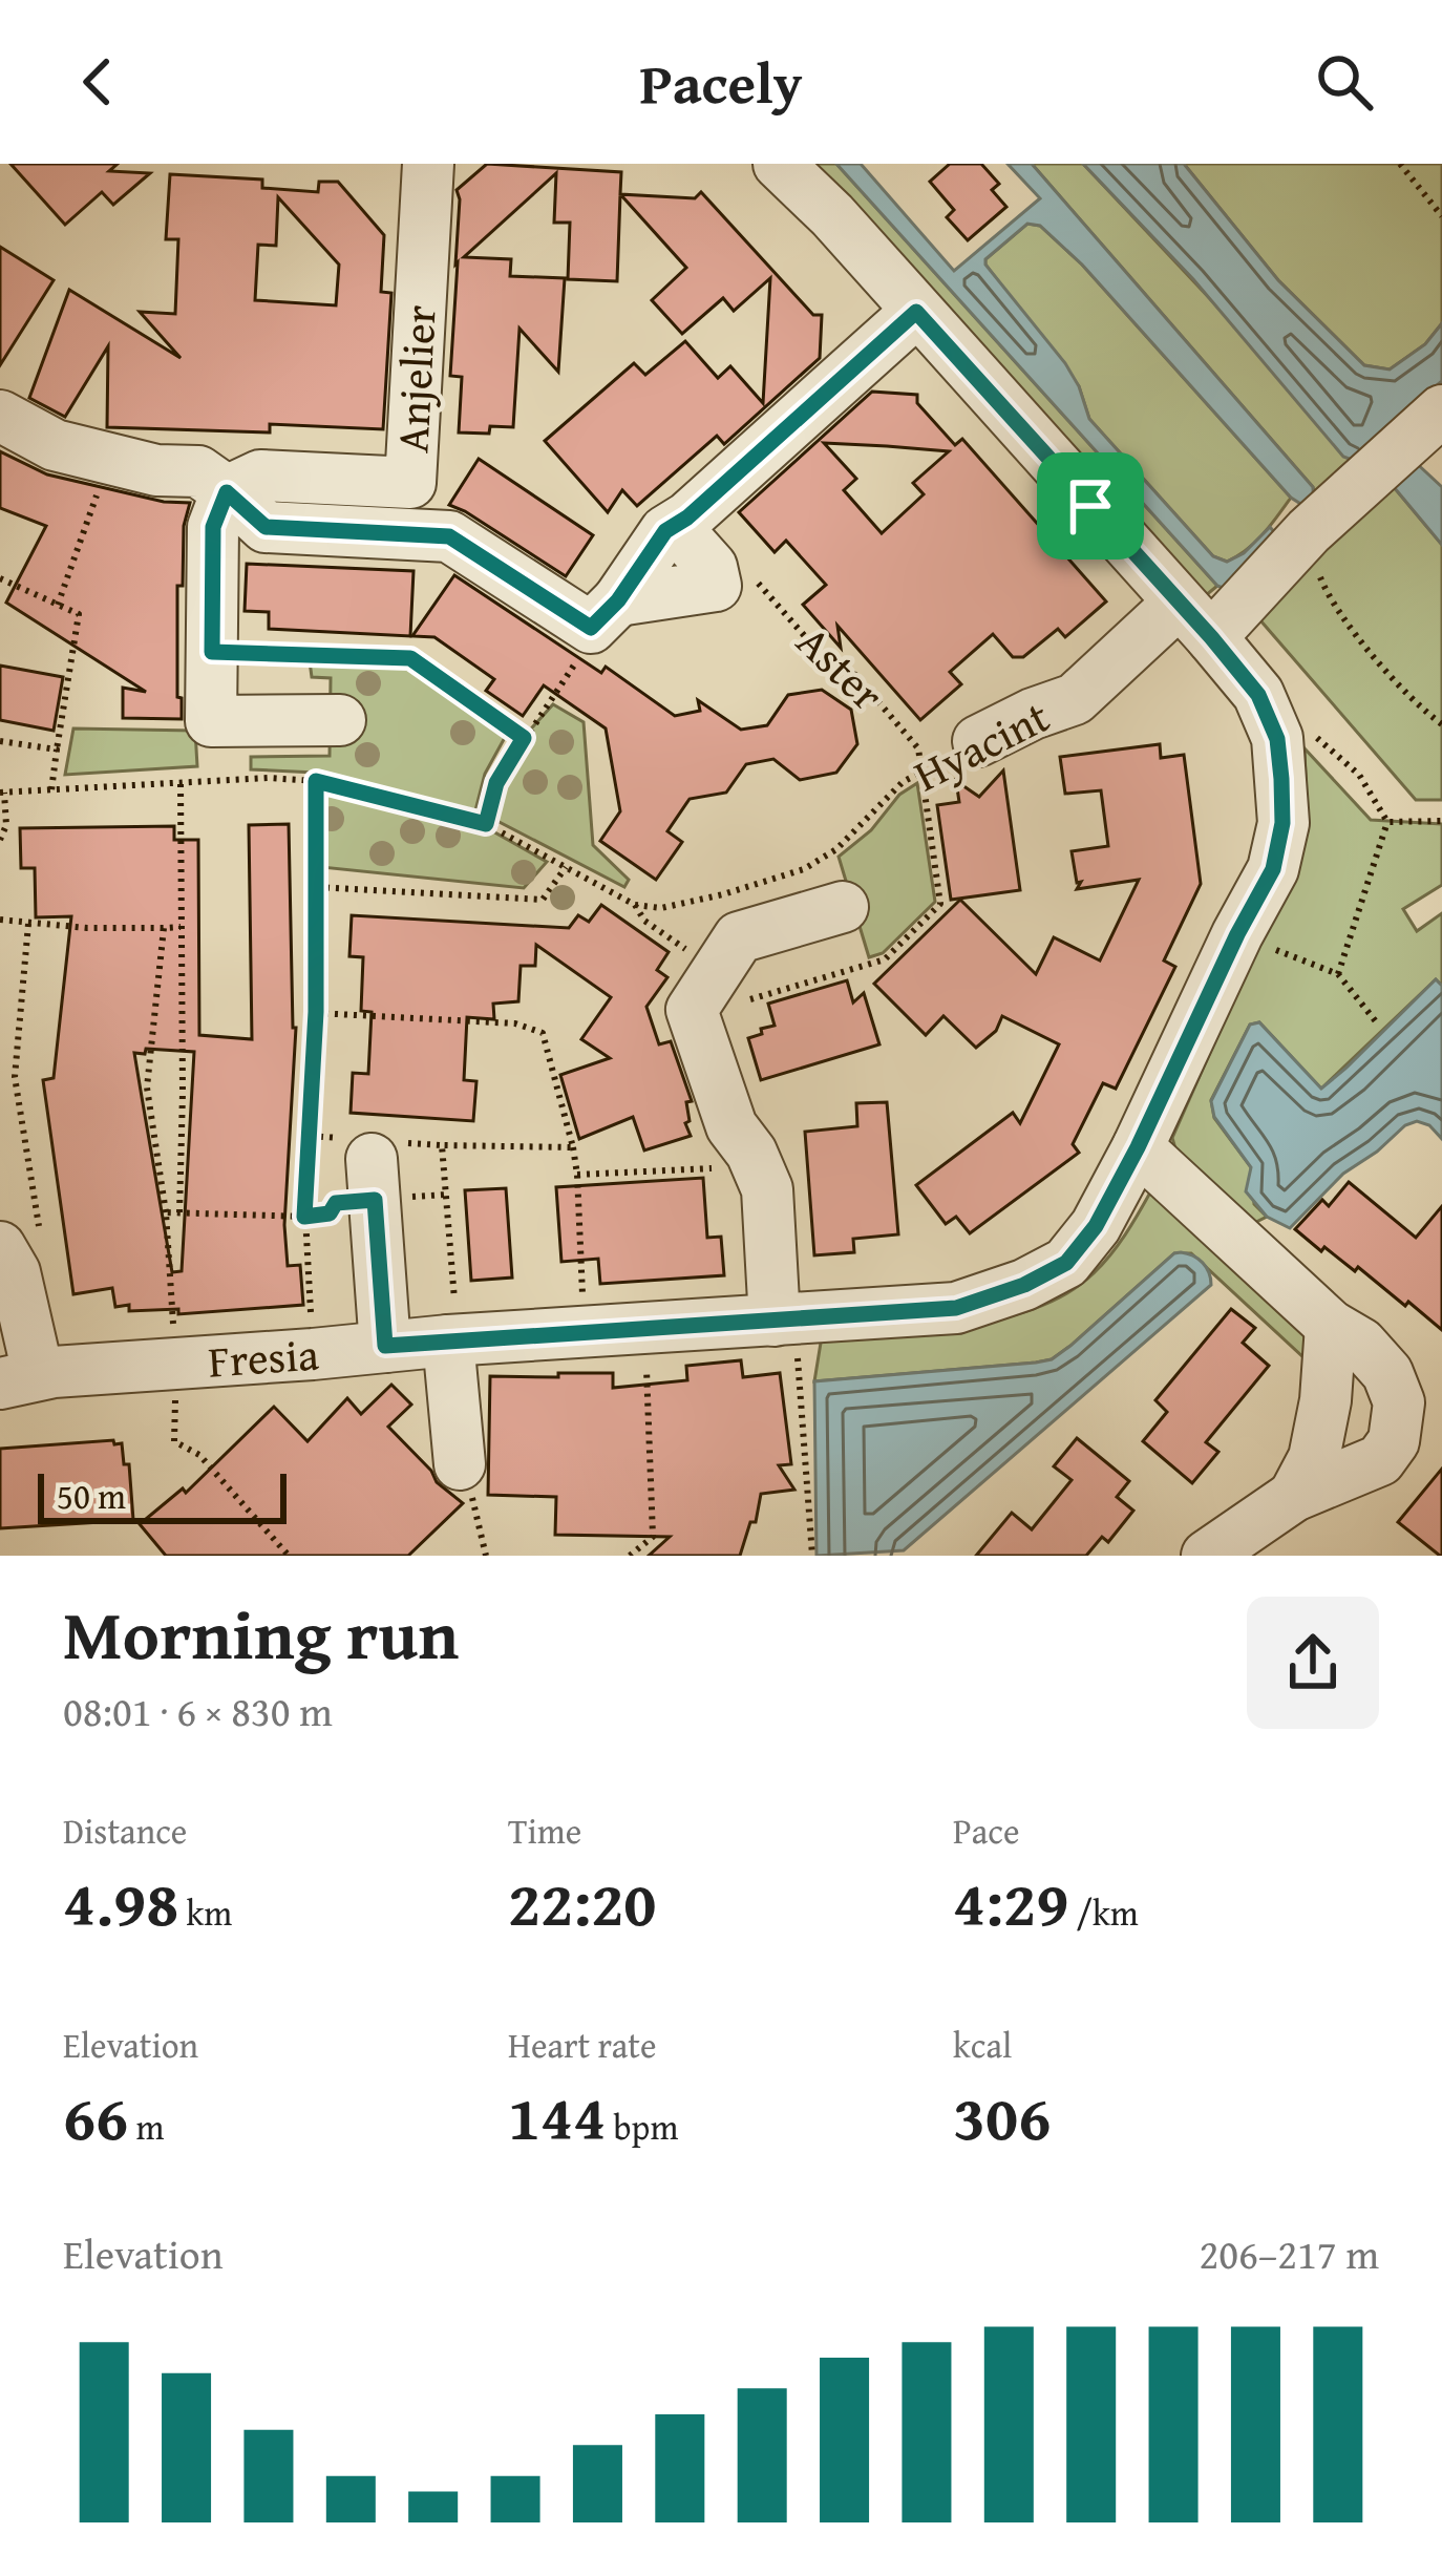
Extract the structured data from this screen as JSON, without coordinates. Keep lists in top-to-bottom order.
{
  "streets": {
    "street": ["Anjelier", "Hyacint", "Fresia"],
    "path": ["Aster"]
  },
  "crossings": [
    ["Aster", "Hyacint"],
    ["Hyacint", "Fresia"]
  ],
  "scale_bar": "50 m",
  "page": {
    "header": "Pacely",
    "scale": "50 m",
    "heading": ["Morning run", "08:01 · 6 × 830 m"],
    "stats": [
      ["Distance", "4.98 km"],
      ["Time", "22:20"],
      ["Pace", "4:29 /km"],
      ["Elevation", "66 m"],
      ["Heart rate", "144 bpm"],
      ["kcal", "306"]
    ],
    "chart": ["Elevation", "206–217 m"]
  }
}
